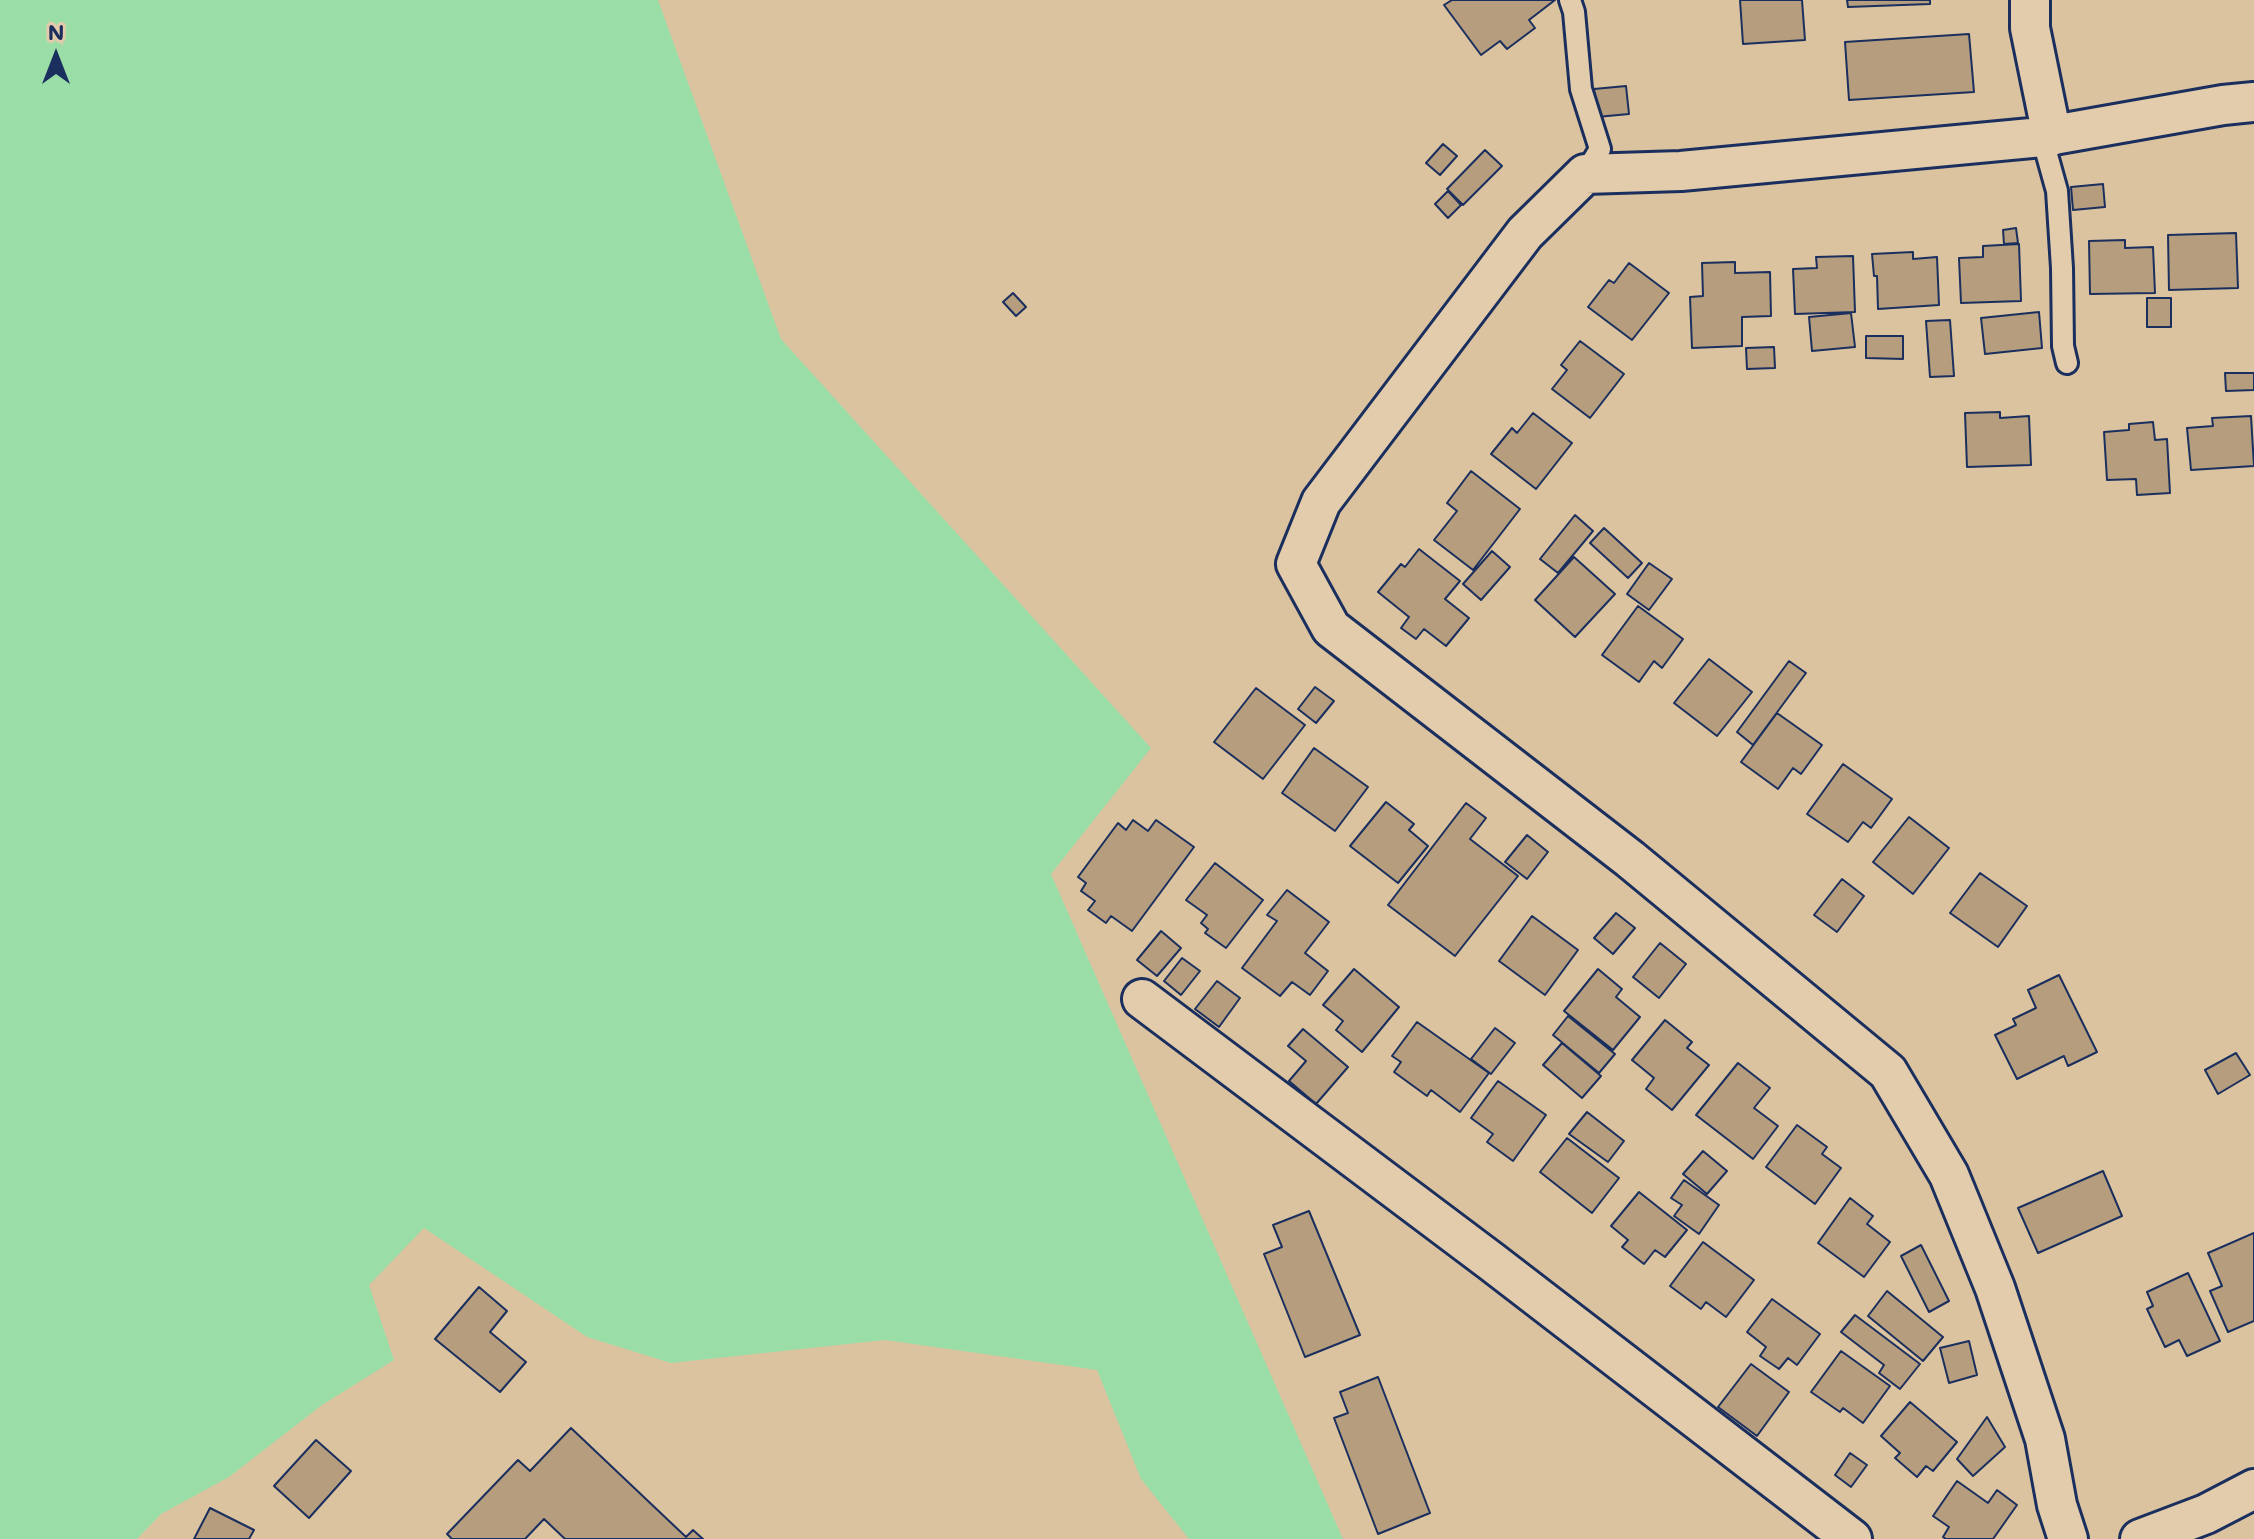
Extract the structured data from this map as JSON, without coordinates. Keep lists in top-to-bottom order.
{
  "north": "top"
}
